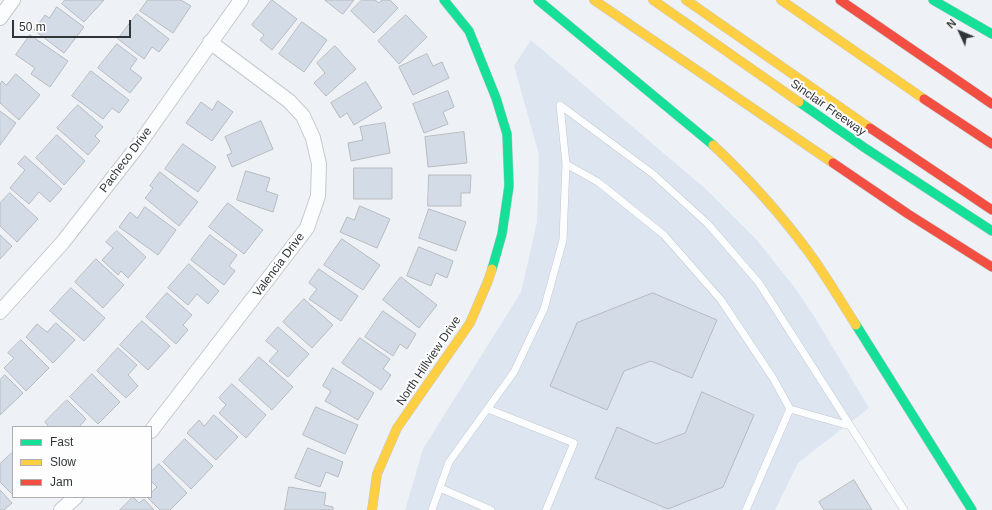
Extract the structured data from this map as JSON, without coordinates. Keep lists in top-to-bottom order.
{
  "streets": {
    "main road": ["Sinclair Freeway", "North Hillview Drive"],
    "street": ["Pacheco Drive", "Valencia Drive"]
  },
  "crossings": [
    ["Pacheco Drive", "Valencia Drive"]
  ],
  "legend": ["Fast", "Slow", "Jam"],
  "scale_bar": "50 m",
  "north": "top left"
}
